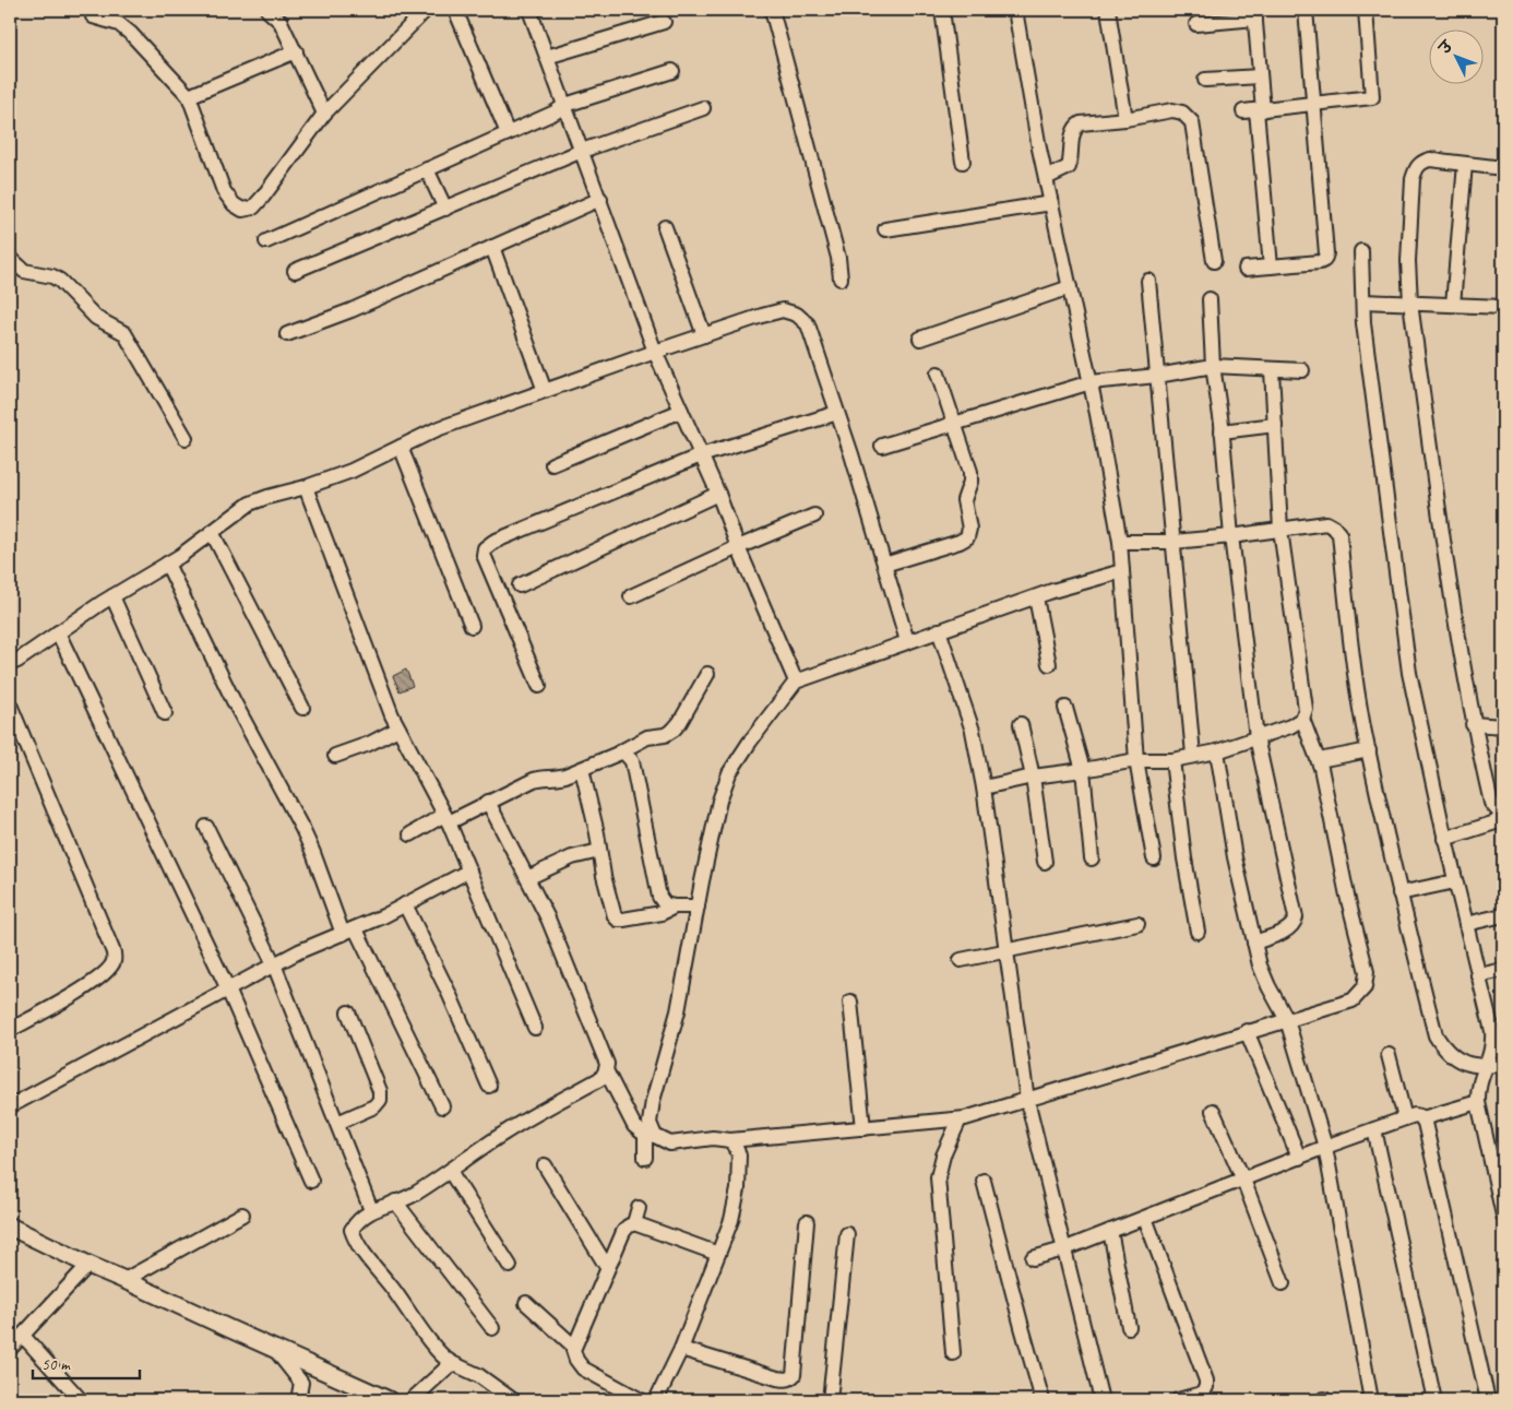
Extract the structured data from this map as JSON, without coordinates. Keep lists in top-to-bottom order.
{
  "scale_bar": "50 m",
  "north": "top left"
}
